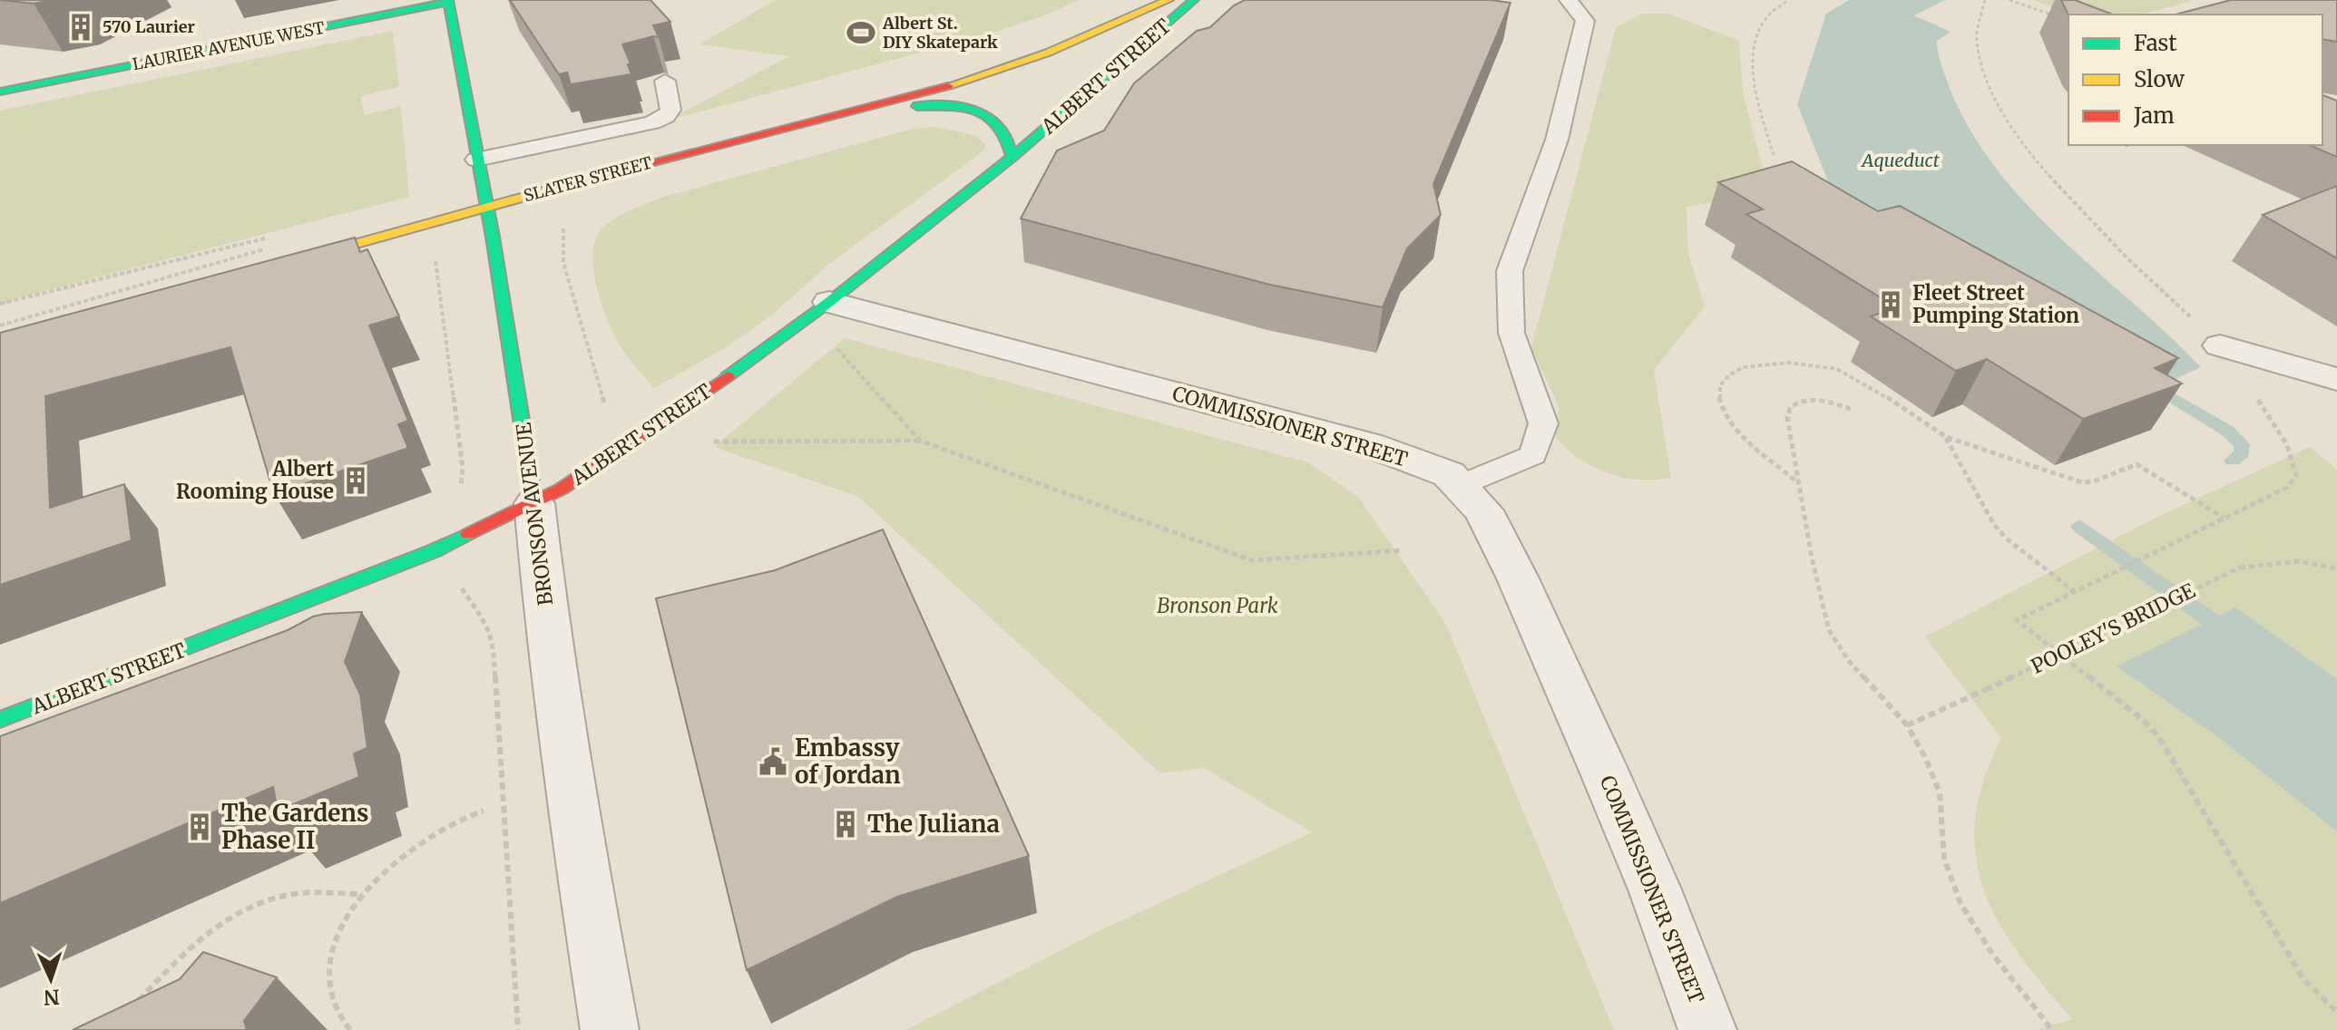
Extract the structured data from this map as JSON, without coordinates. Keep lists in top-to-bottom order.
{
  "streets": {
    "main road": [
      "LAURIER AVENUE WEST",
      "ALBERT STREET",
      "SLATER STREET",
      "BRONSON AVENUE"
    ],
    "street": ["COMMISSIONER STREET"],
    "path": ["POOLEY'S BRIDGE"]
  },
  "crossings": [
    ["LAURIER AVENUE WEST", "BRONSON AVENUE"],
    ["ALBERT STREET", "COMMISSIONER STREET"],
    ["ALBERT STREET", "BRONSON AVENUE"],
    ["SLATER STREET", "BRONSON AVENUE"]
  ],
  "water": ["Aqueduct"],
  "parks": ["Bronson Park"],
  "places": {
    "building": [
      "570 Laurier",
      "Fleet Street Pumping Station",
      "Albert Rooming House",
      "The Juliana",
      "The Gardens Phase II"
    ],
    "sports": ["Albert St. DIY Skatepark"],
    "public building": ["Embassy of Jordan"]
  },
  "legend": ["Fast", "Slow", "Jam"],
  "north": "bottom"
}
